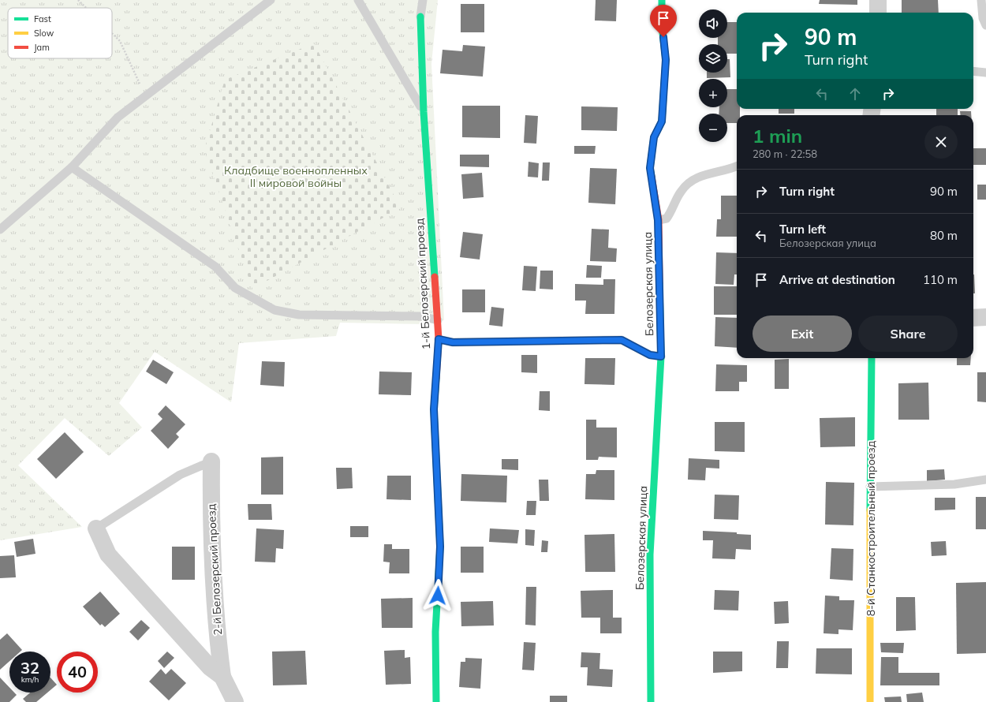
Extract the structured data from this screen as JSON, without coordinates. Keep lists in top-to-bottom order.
{
  "streets": {
    "street": [
      "1-й Белозерский проезд",
      "Белозерская улица",
      "8-й Станкостроительный проезд",
      "2-й Белозерский проезд"
    ]
  },
  "parks": ["Кладбище военнопленных II мировой войны"],
  "legend": ["Fast", "Slow", "Jam"],
  "page": {
    "map_buttons": ["+", "−"],
    "turn": ["90 m", "Turn right"],
    "heading": ["1 min", "280 m · 22:58"],
    "list": [
      {
        "name": "Turn right",
        "value": "90 m"
      },
      {
        "name": "Turn left",
        "note": "Белозерская улица",
        "value": "80 m"
      },
      {
        "name": "Arrive at destination",
        "value": "110 m"
      }
    ],
    "buttons": ["Exit", "Share"],
    "speed": "32 km/h",
    "limit": "40"
  }
}
